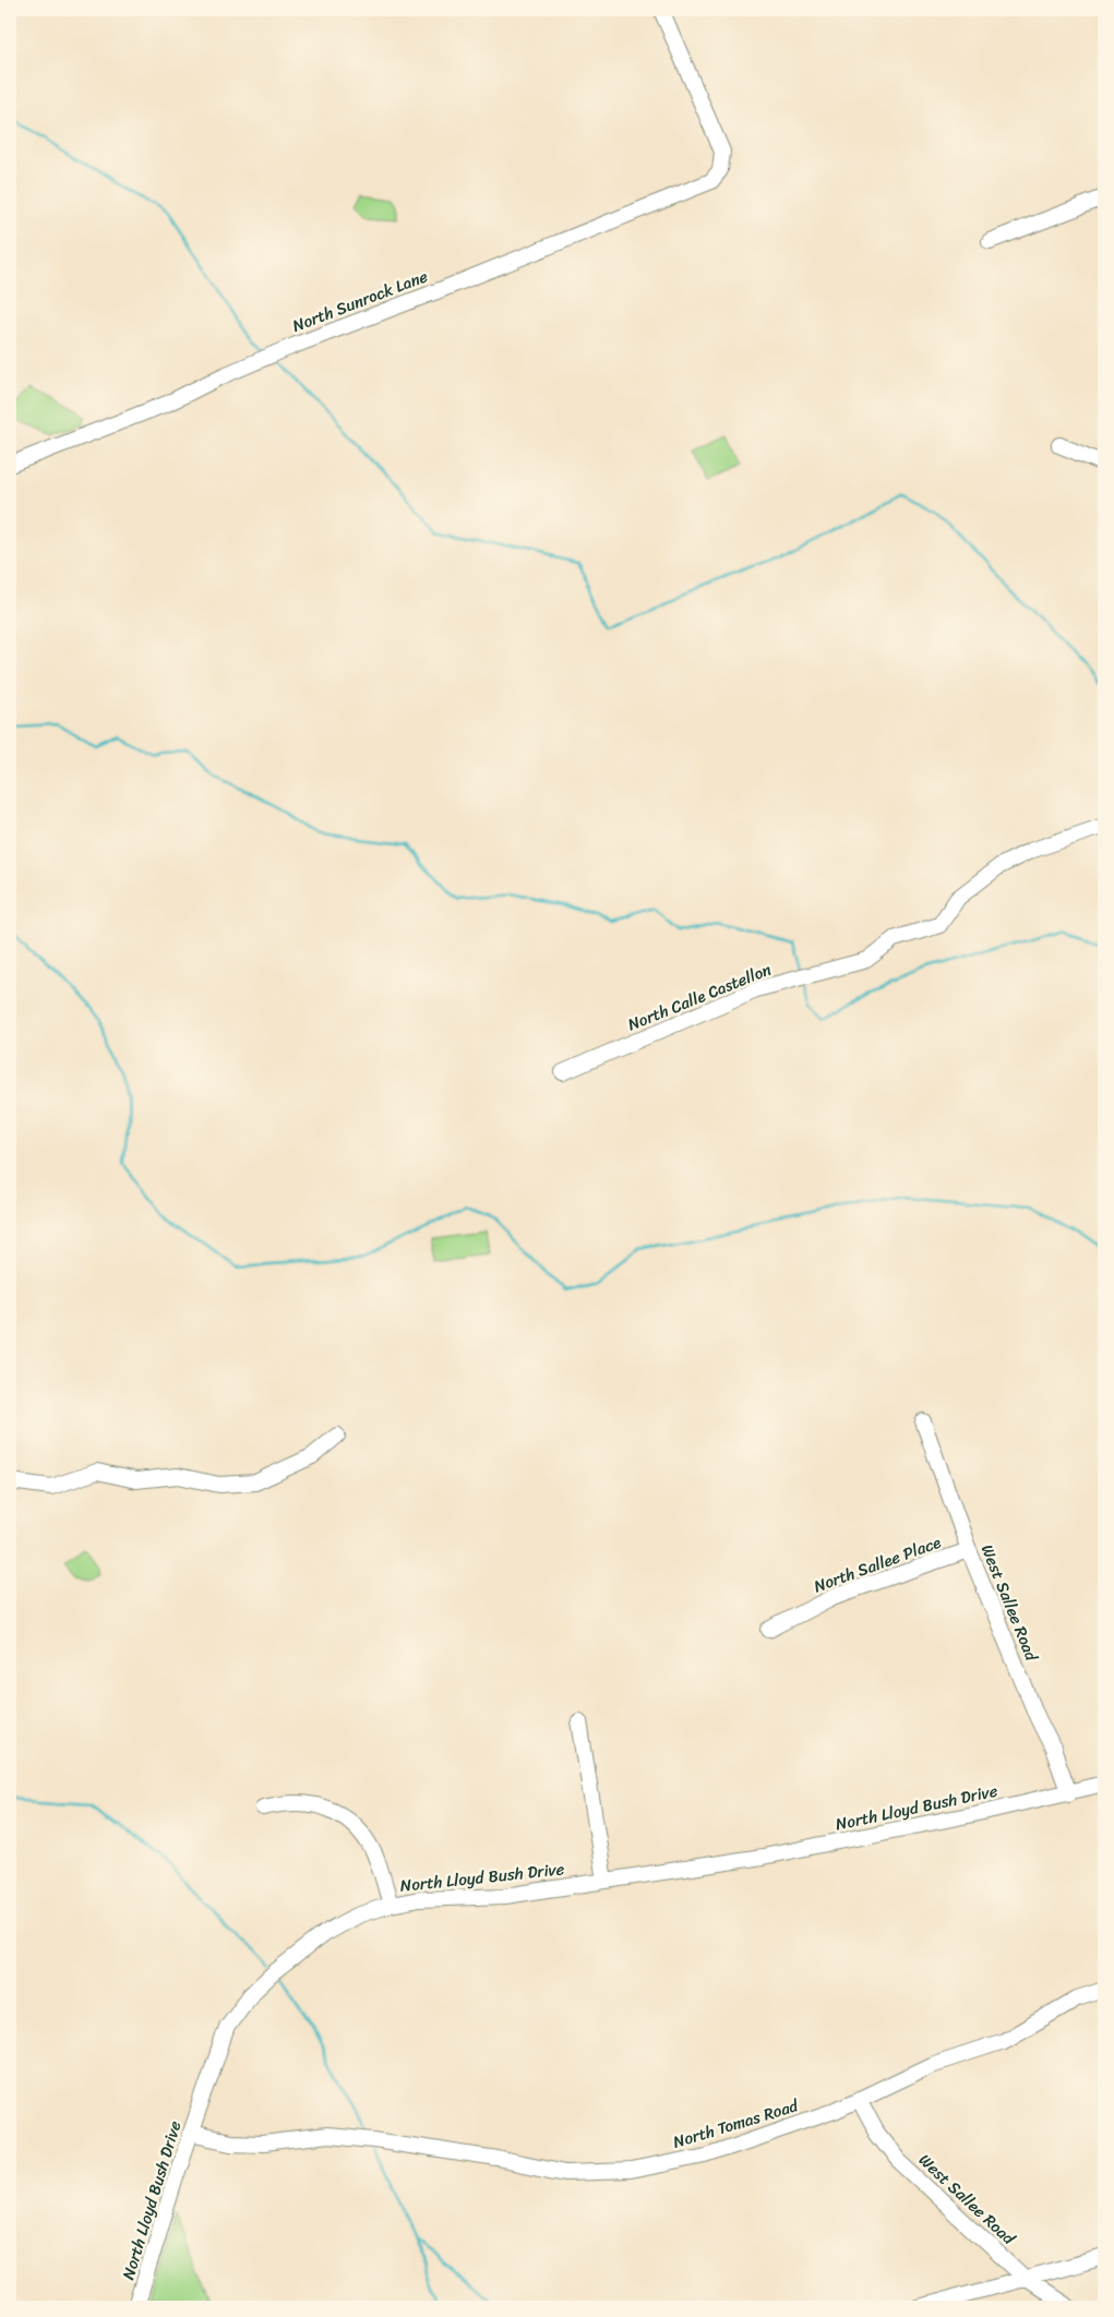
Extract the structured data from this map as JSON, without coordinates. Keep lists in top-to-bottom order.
{
  "streets": {
    "street": [
      "North Sunrock Lane",
      "North Calle Castellon",
      "North Sallee Place",
      "West Sallee Road",
      "North Lloyd Bush Drive",
      "North Tomas Road"
    ]
  },
  "crossings": [
    ["North Sallee Place", "West Sallee Road"],
    ["West Sallee Road", "North Lloyd Bush Drive"],
    ["West Sallee Road", "North Tomas Road"],
    ["North Lloyd Bush Drive", "North Tomas Road"]
  ]
}
